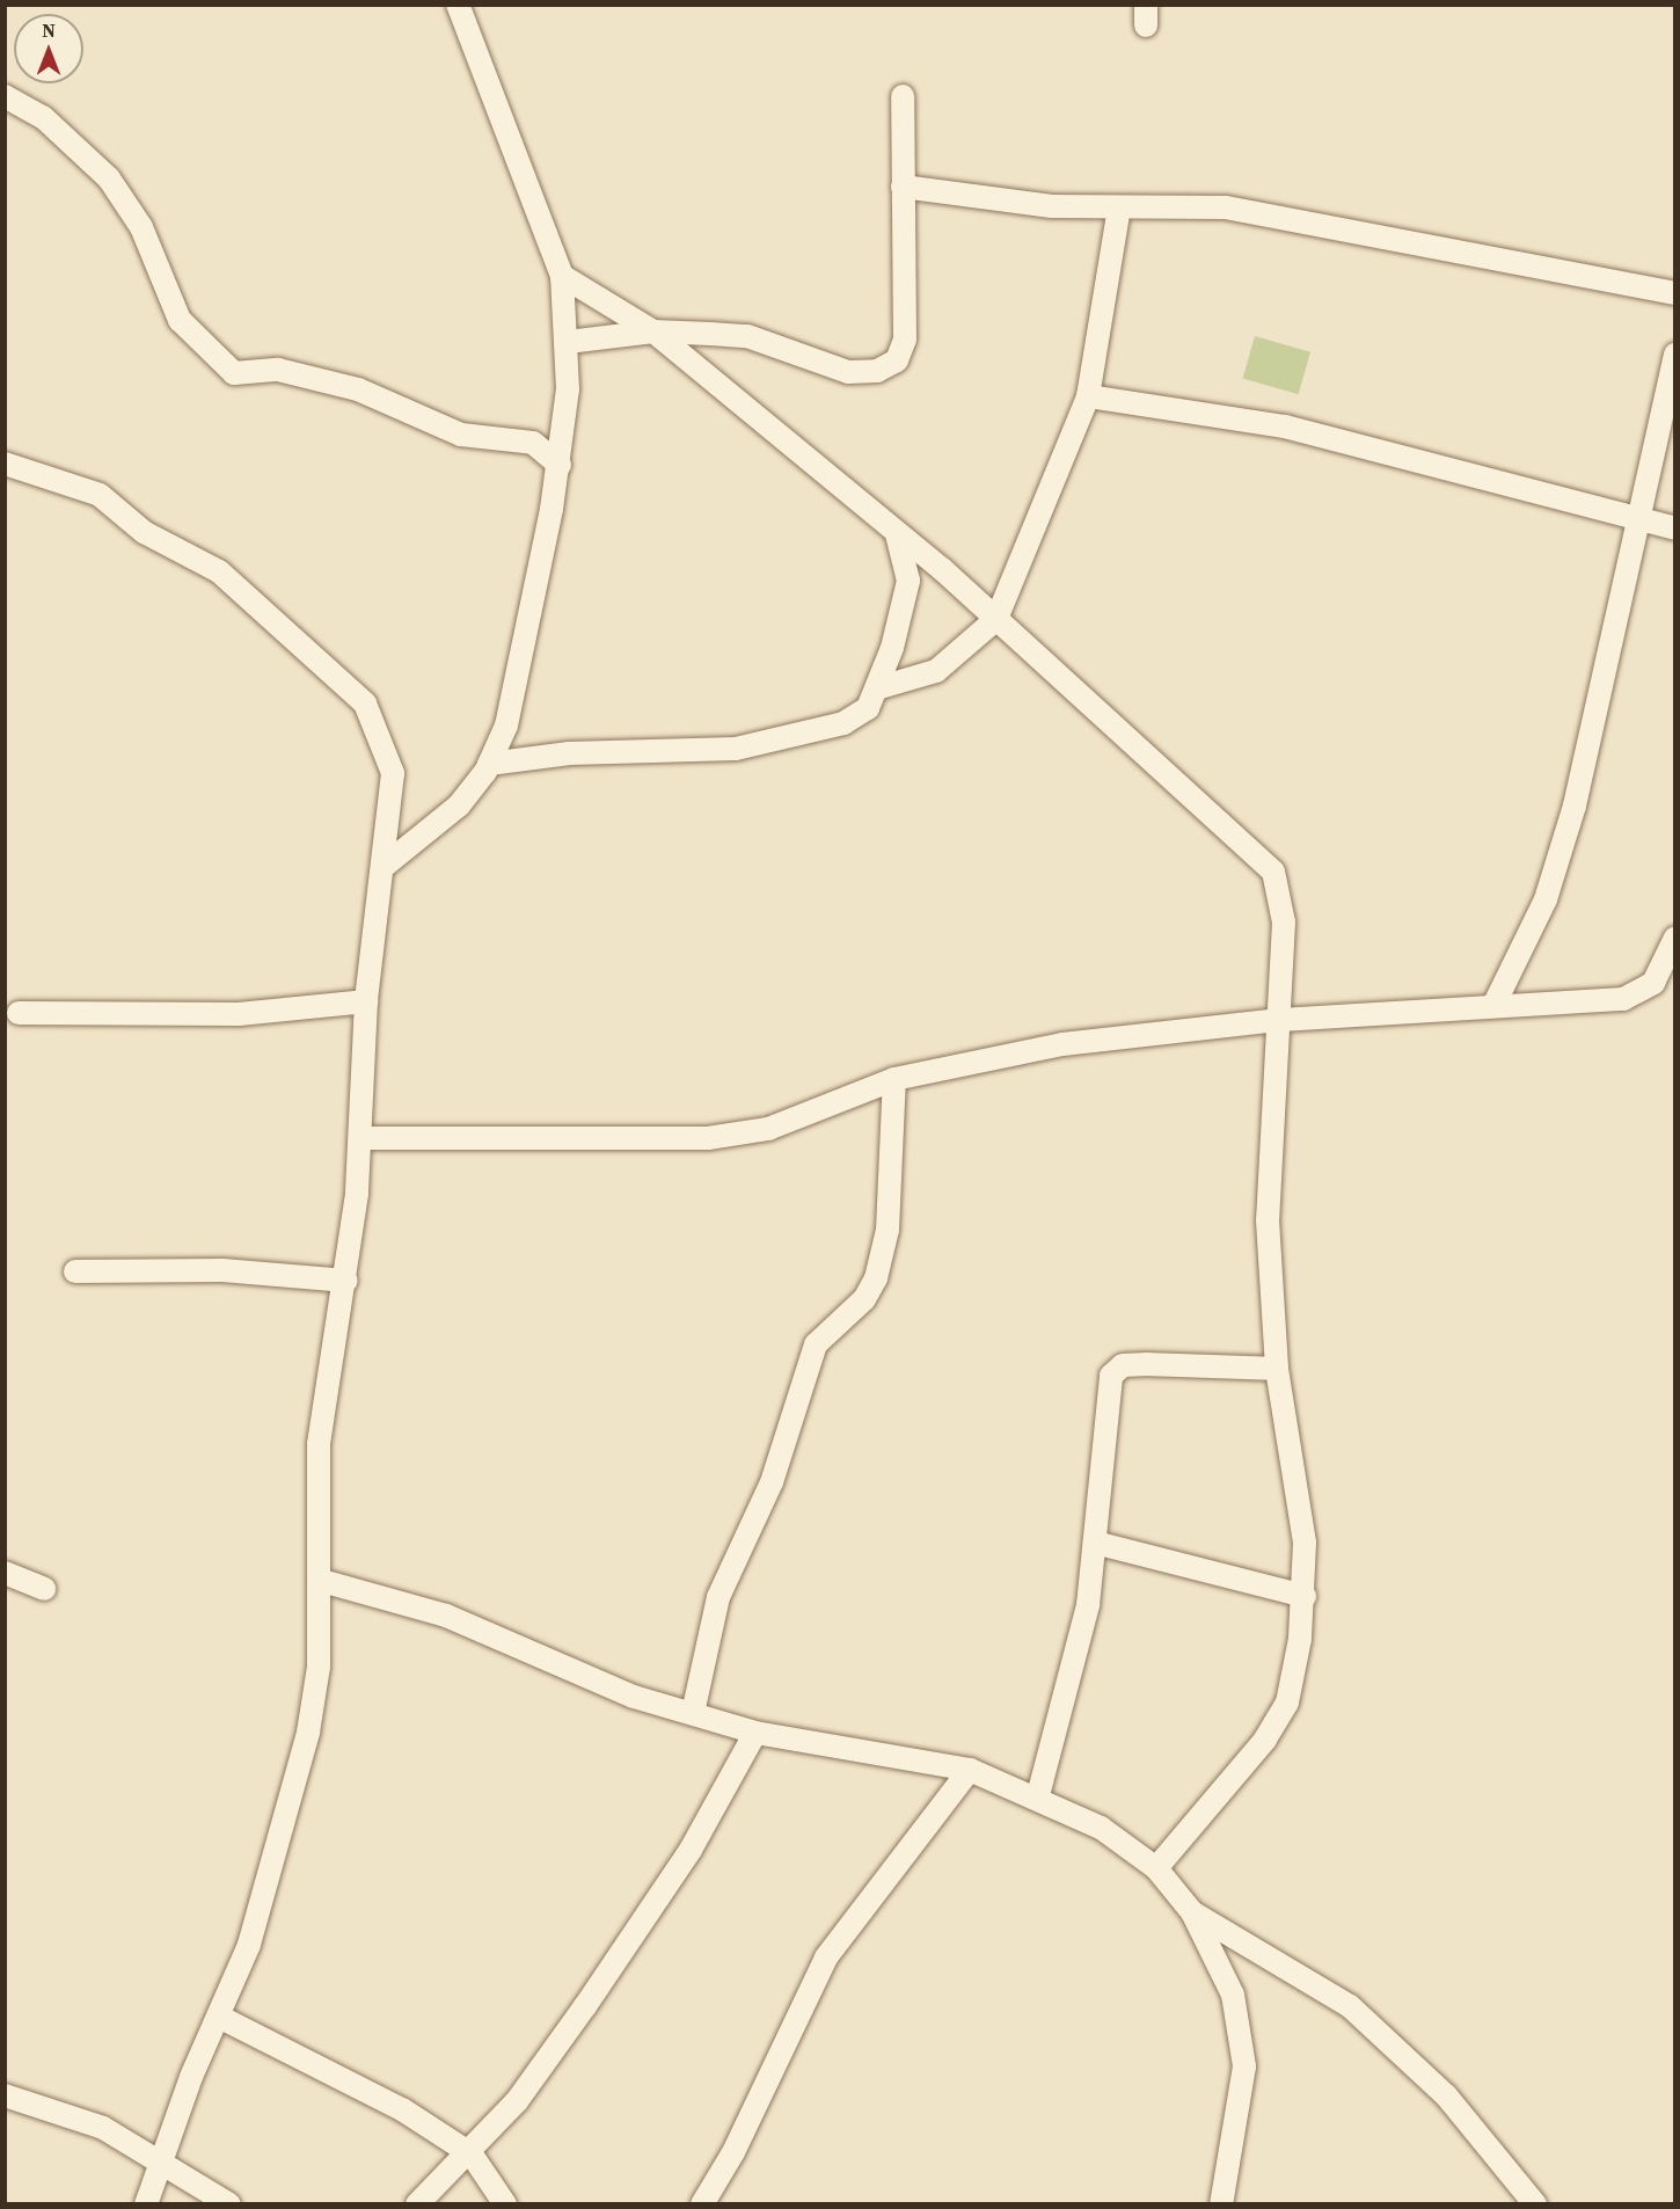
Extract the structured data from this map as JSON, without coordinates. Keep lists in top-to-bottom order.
{
  "north": "top"
}
